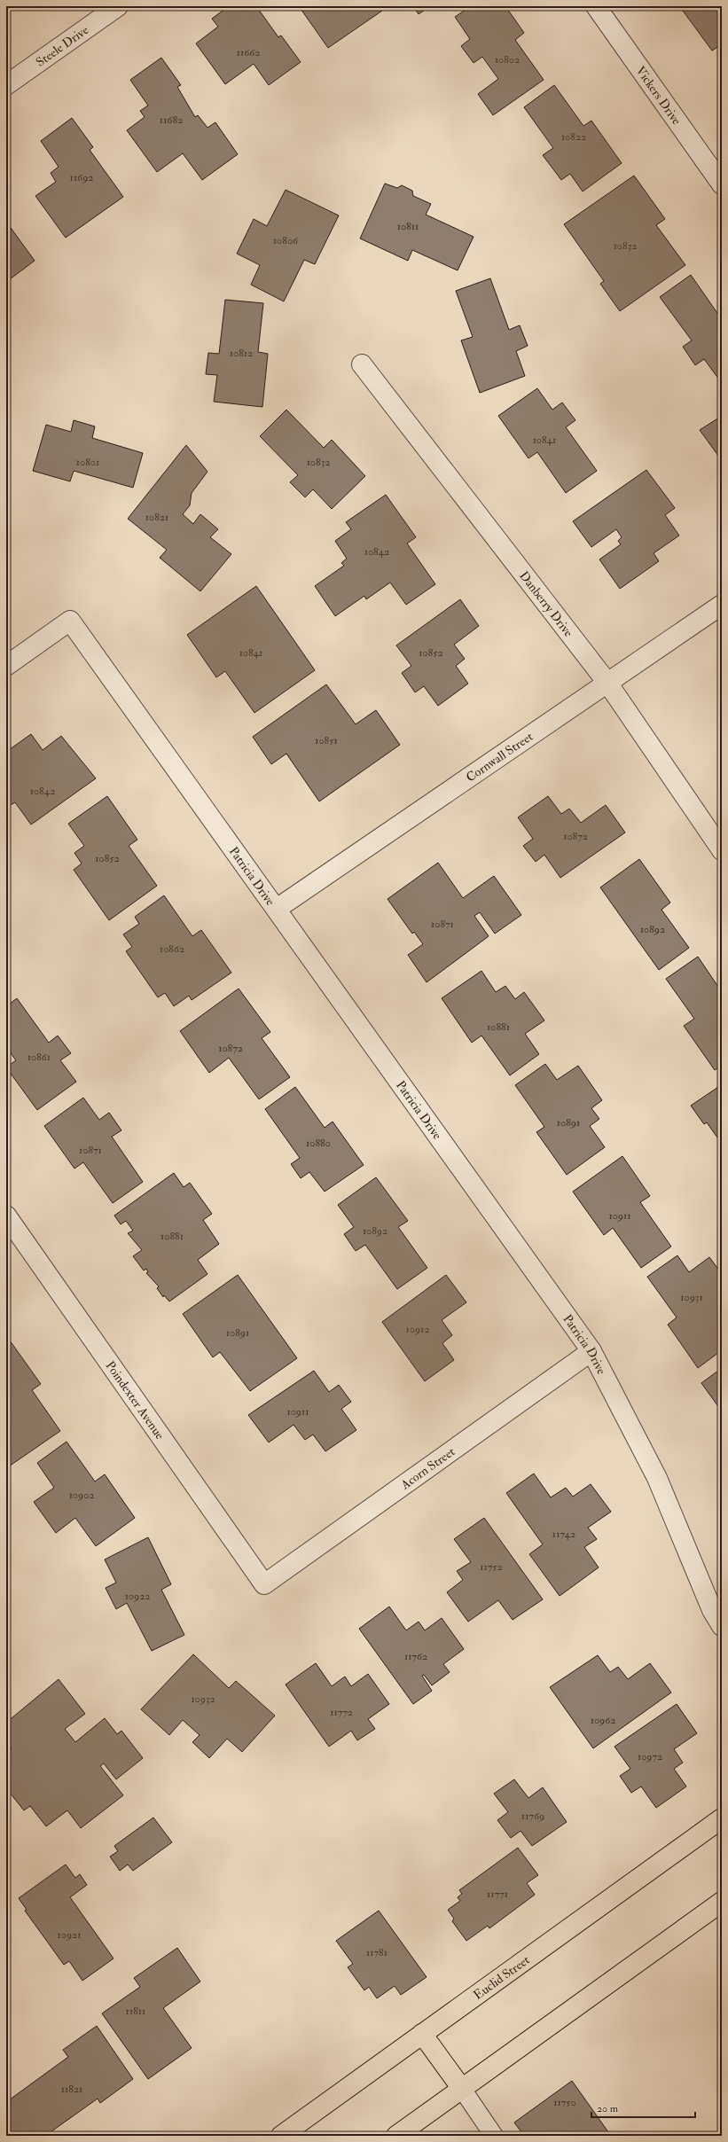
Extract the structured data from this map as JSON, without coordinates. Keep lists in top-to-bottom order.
{
  "streets": {
    "main road": ["Euclid Street"],
    "street": [
      "Steele Drive",
      "Vickers Drive",
      "Danberry Drive",
      "Cornwall Street",
      "Patricia Drive",
      "Poindexter Avenue",
      "Acorn Street"
    ]
  },
  "crossings": [
    ["Danberry Drive", "Cornwall Street"],
    ["Cornwall Street", "Patricia Drive"],
    ["Patricia Drive", "Acorn Street"],
    ["Poindexter Avenue", "Acorn Street"]
  ],
  "house_numbers": [
    "11662",
    "10802",
    "11682",
    "10822",
    "11692",
    "10811",
    "10806",
    "10832",
    "10812",
    "10841",
    "10801",
    "10832",
    "10821",
    "10842",
    "10841",
    "10852",
    "10851",
    "10842",
    "10872",
    "10852",
    "10871",
    "10892",
    "10862",
    "10881",
    "10872",
    "10861",
    "10891",
    "10880",
    "10871",
    "10911",
    "10892",
    "10881",
    "10931",
    "10912",
    "10891",
    "10911",
    "10902",
    "11742",
    "11752",
    "10922",
    "11762",
    "10932",
    "11772",
    "10962",
    "10972",
    "11769",
    "11771",
    "10921",
    "11781",
    "11811",
    "11821",
    "11750"
  ],
  "scale_bar": "20 m"
}
